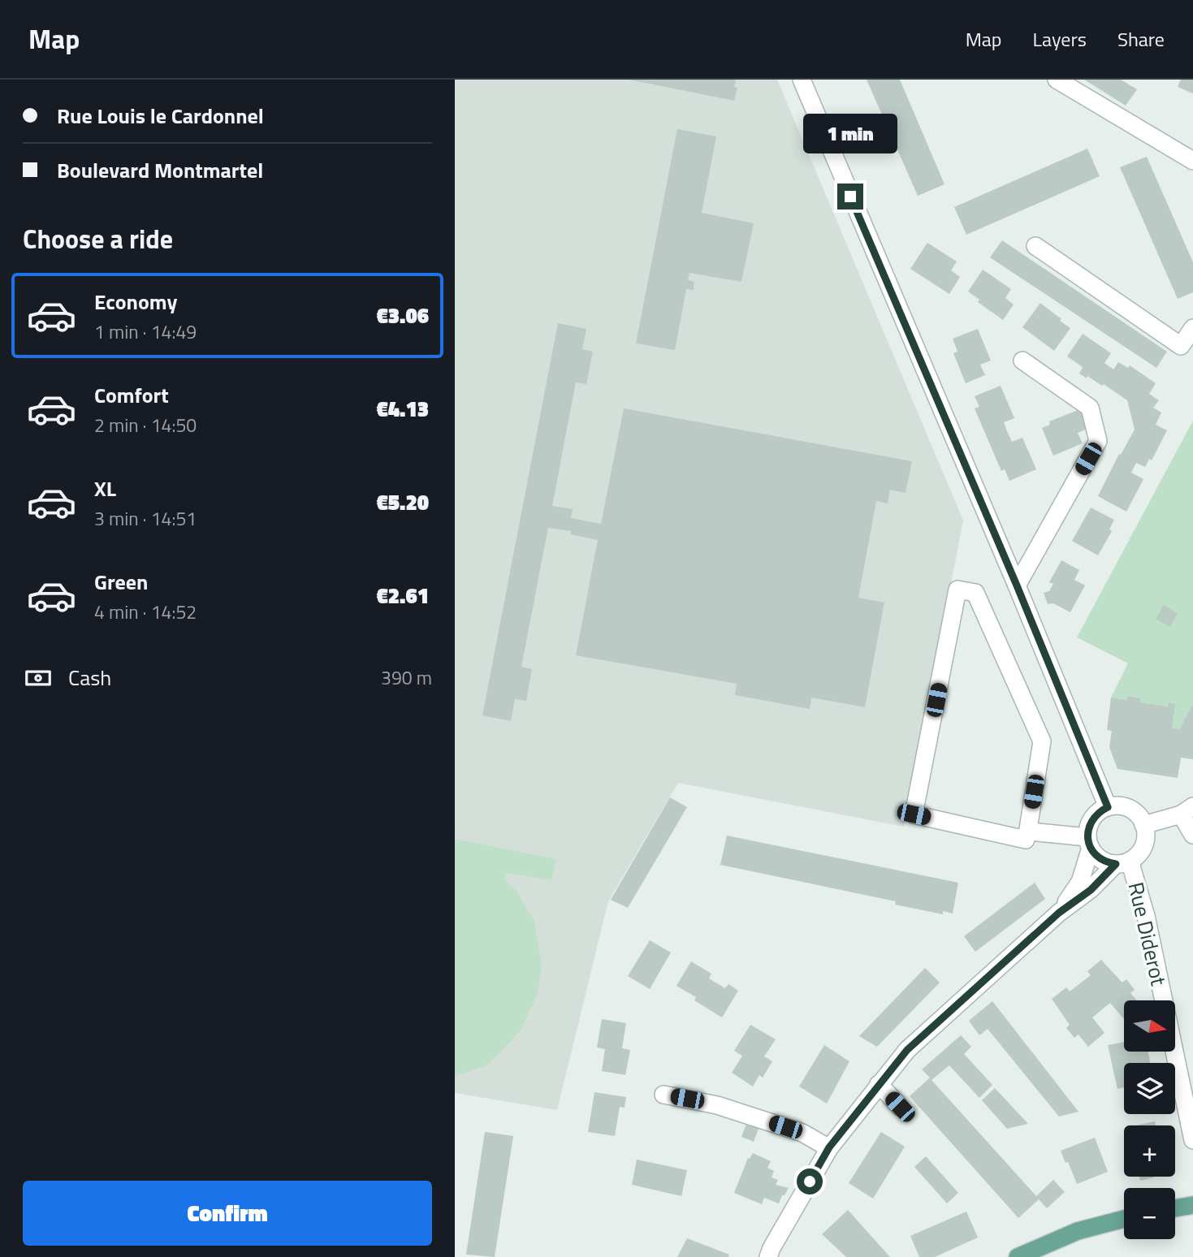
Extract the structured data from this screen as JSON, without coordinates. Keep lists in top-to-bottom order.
{
  "streets": {
    "street": ["Rue Diderot"]
  },
  "north": "right",
  "page": {
    "header": "Map",
    "nav": ["Map", "Layers", "Share"],
    "banner": ["Rue Louis le Cardonnel", "Boulevard Montmartel"],
    "bubble": "1 min",
    "heading": "Choose a ride",
    "list": [
      {
        "name": "Economy",
        "note": "1 min · 14:49",
        "value": "€3.06"
      },
      {
        "name": "Comfort",
        "note": "2 min · 14:50",
        "value": "€4.13"
      },
      {
        "name": "XL",
        "note": "3 min · 14:51",
        "value": "€5.20"
      },
      {
        "name": "Green",
        "note": "4 min · 14:52",
        "value": "€2.61"
      }
    ],
    "pay": ["Cash", "390 m"],
    "map_buttons": ["+", "−"],
    "buttons": "Confirm"
  }
}
